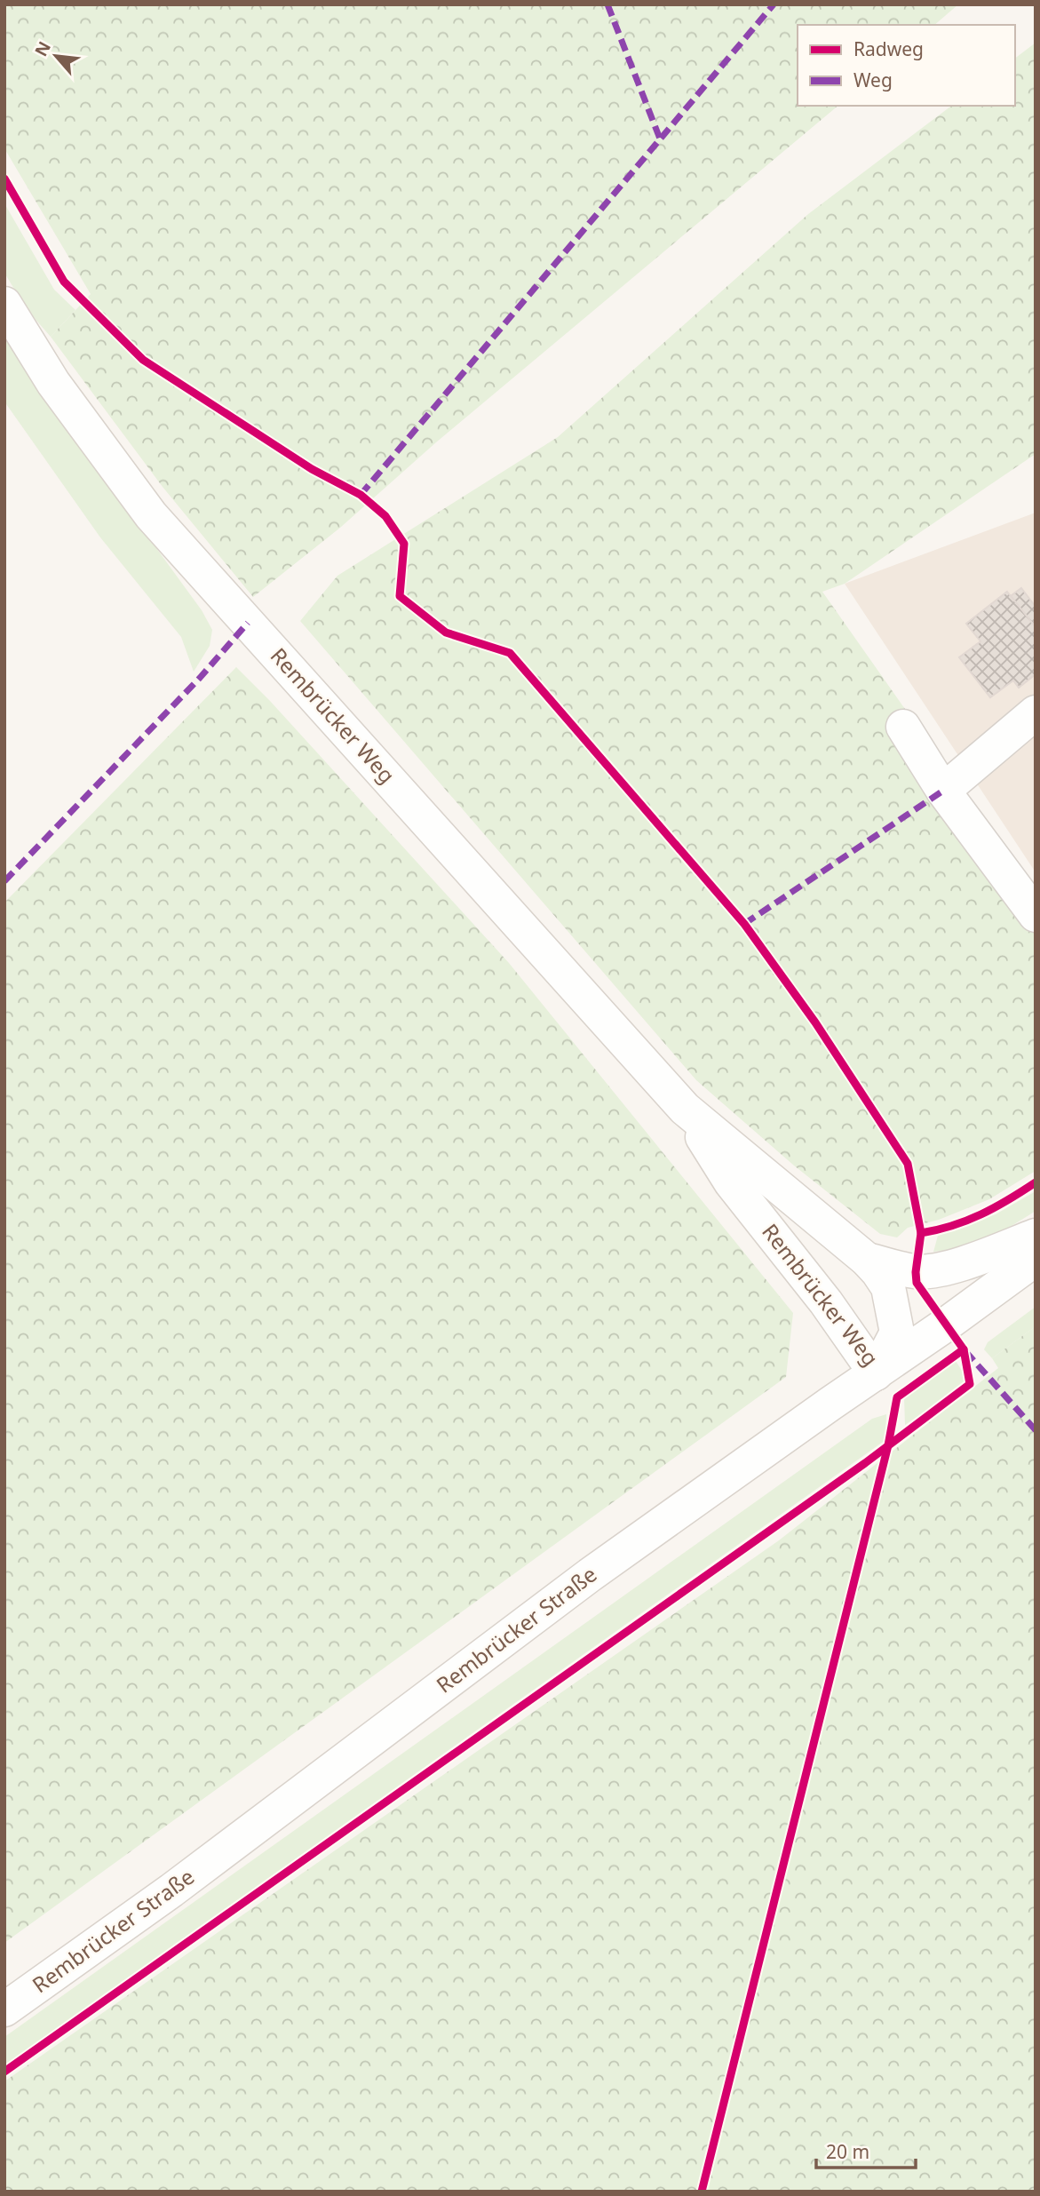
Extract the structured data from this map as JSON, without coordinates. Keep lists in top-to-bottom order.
{
  "streets": {
    "street": ["Rembrücker Weg", "Rembrücker Straße"]
  },
  "crossings": [
    ["Rembrücker Weg", "Rembrücker Straße"]
  ],
  "legend": ["Radweg", "Weg"],
  "scale_bar": "20 m",
  "north": "top left"
}
